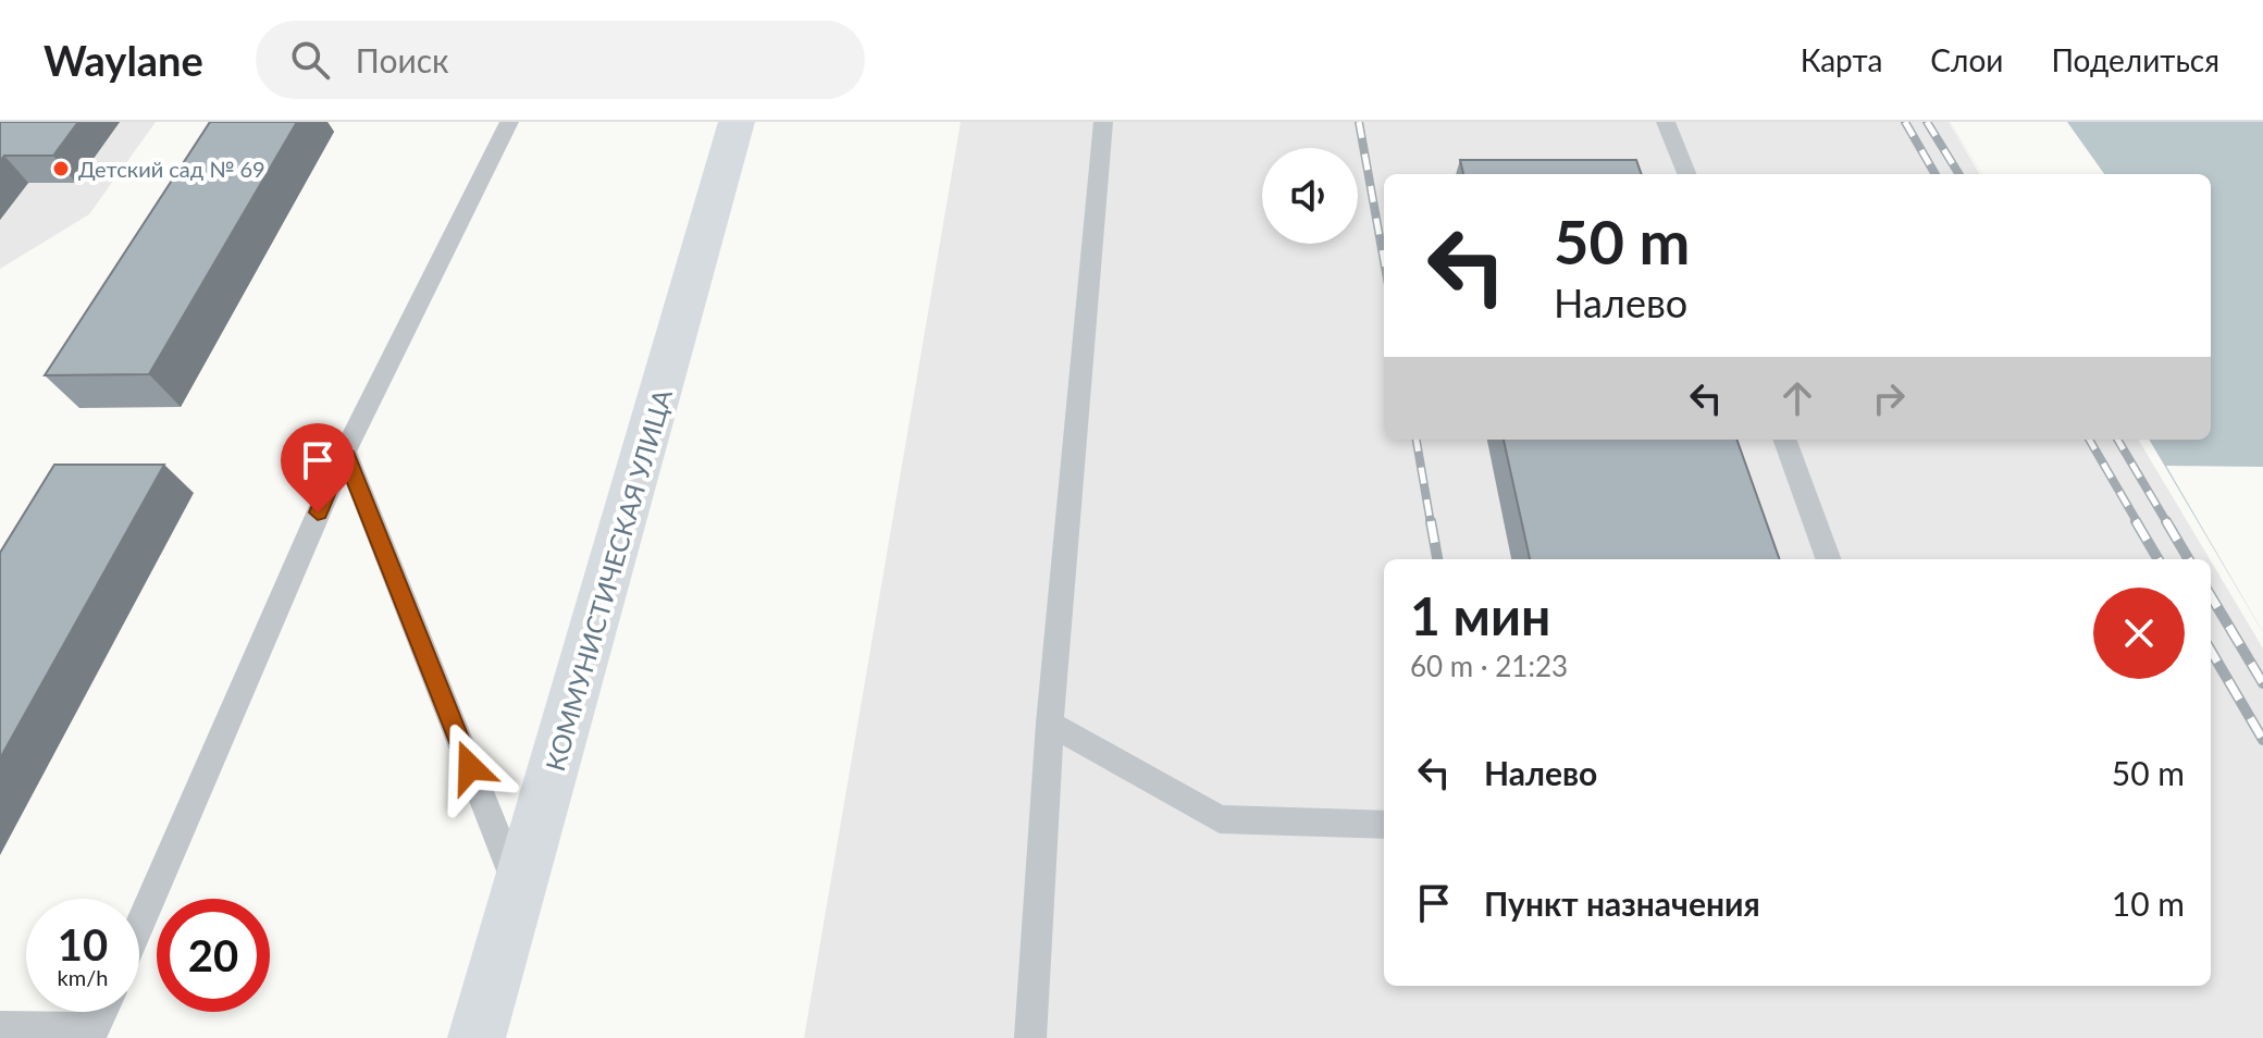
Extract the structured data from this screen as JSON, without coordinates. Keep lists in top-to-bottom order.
{
  "streets": {
    "main road": ["КОММУНИСТИЧЕСКАЯ УЛИЦА"]
  },
  "places": ["Детский сад № 69"],
  "page": {
    "header": "Waylane",
    "search": "Поиск",
    "nav": ["Карта", "Слои", "Поделиться"],
    "turn": ["50 m", "Налево"],
    "heading": ["1 мин", "60 m · 21:23"],
    "list": [
      {
        "name": "Налево",
        "value": "50 m"
      },
      {
        "name": "Пункт назначения",
        "value": "10 m"
      }
    ],
    "speed": "10 km/h",
    "limit": "20"
  }
}
